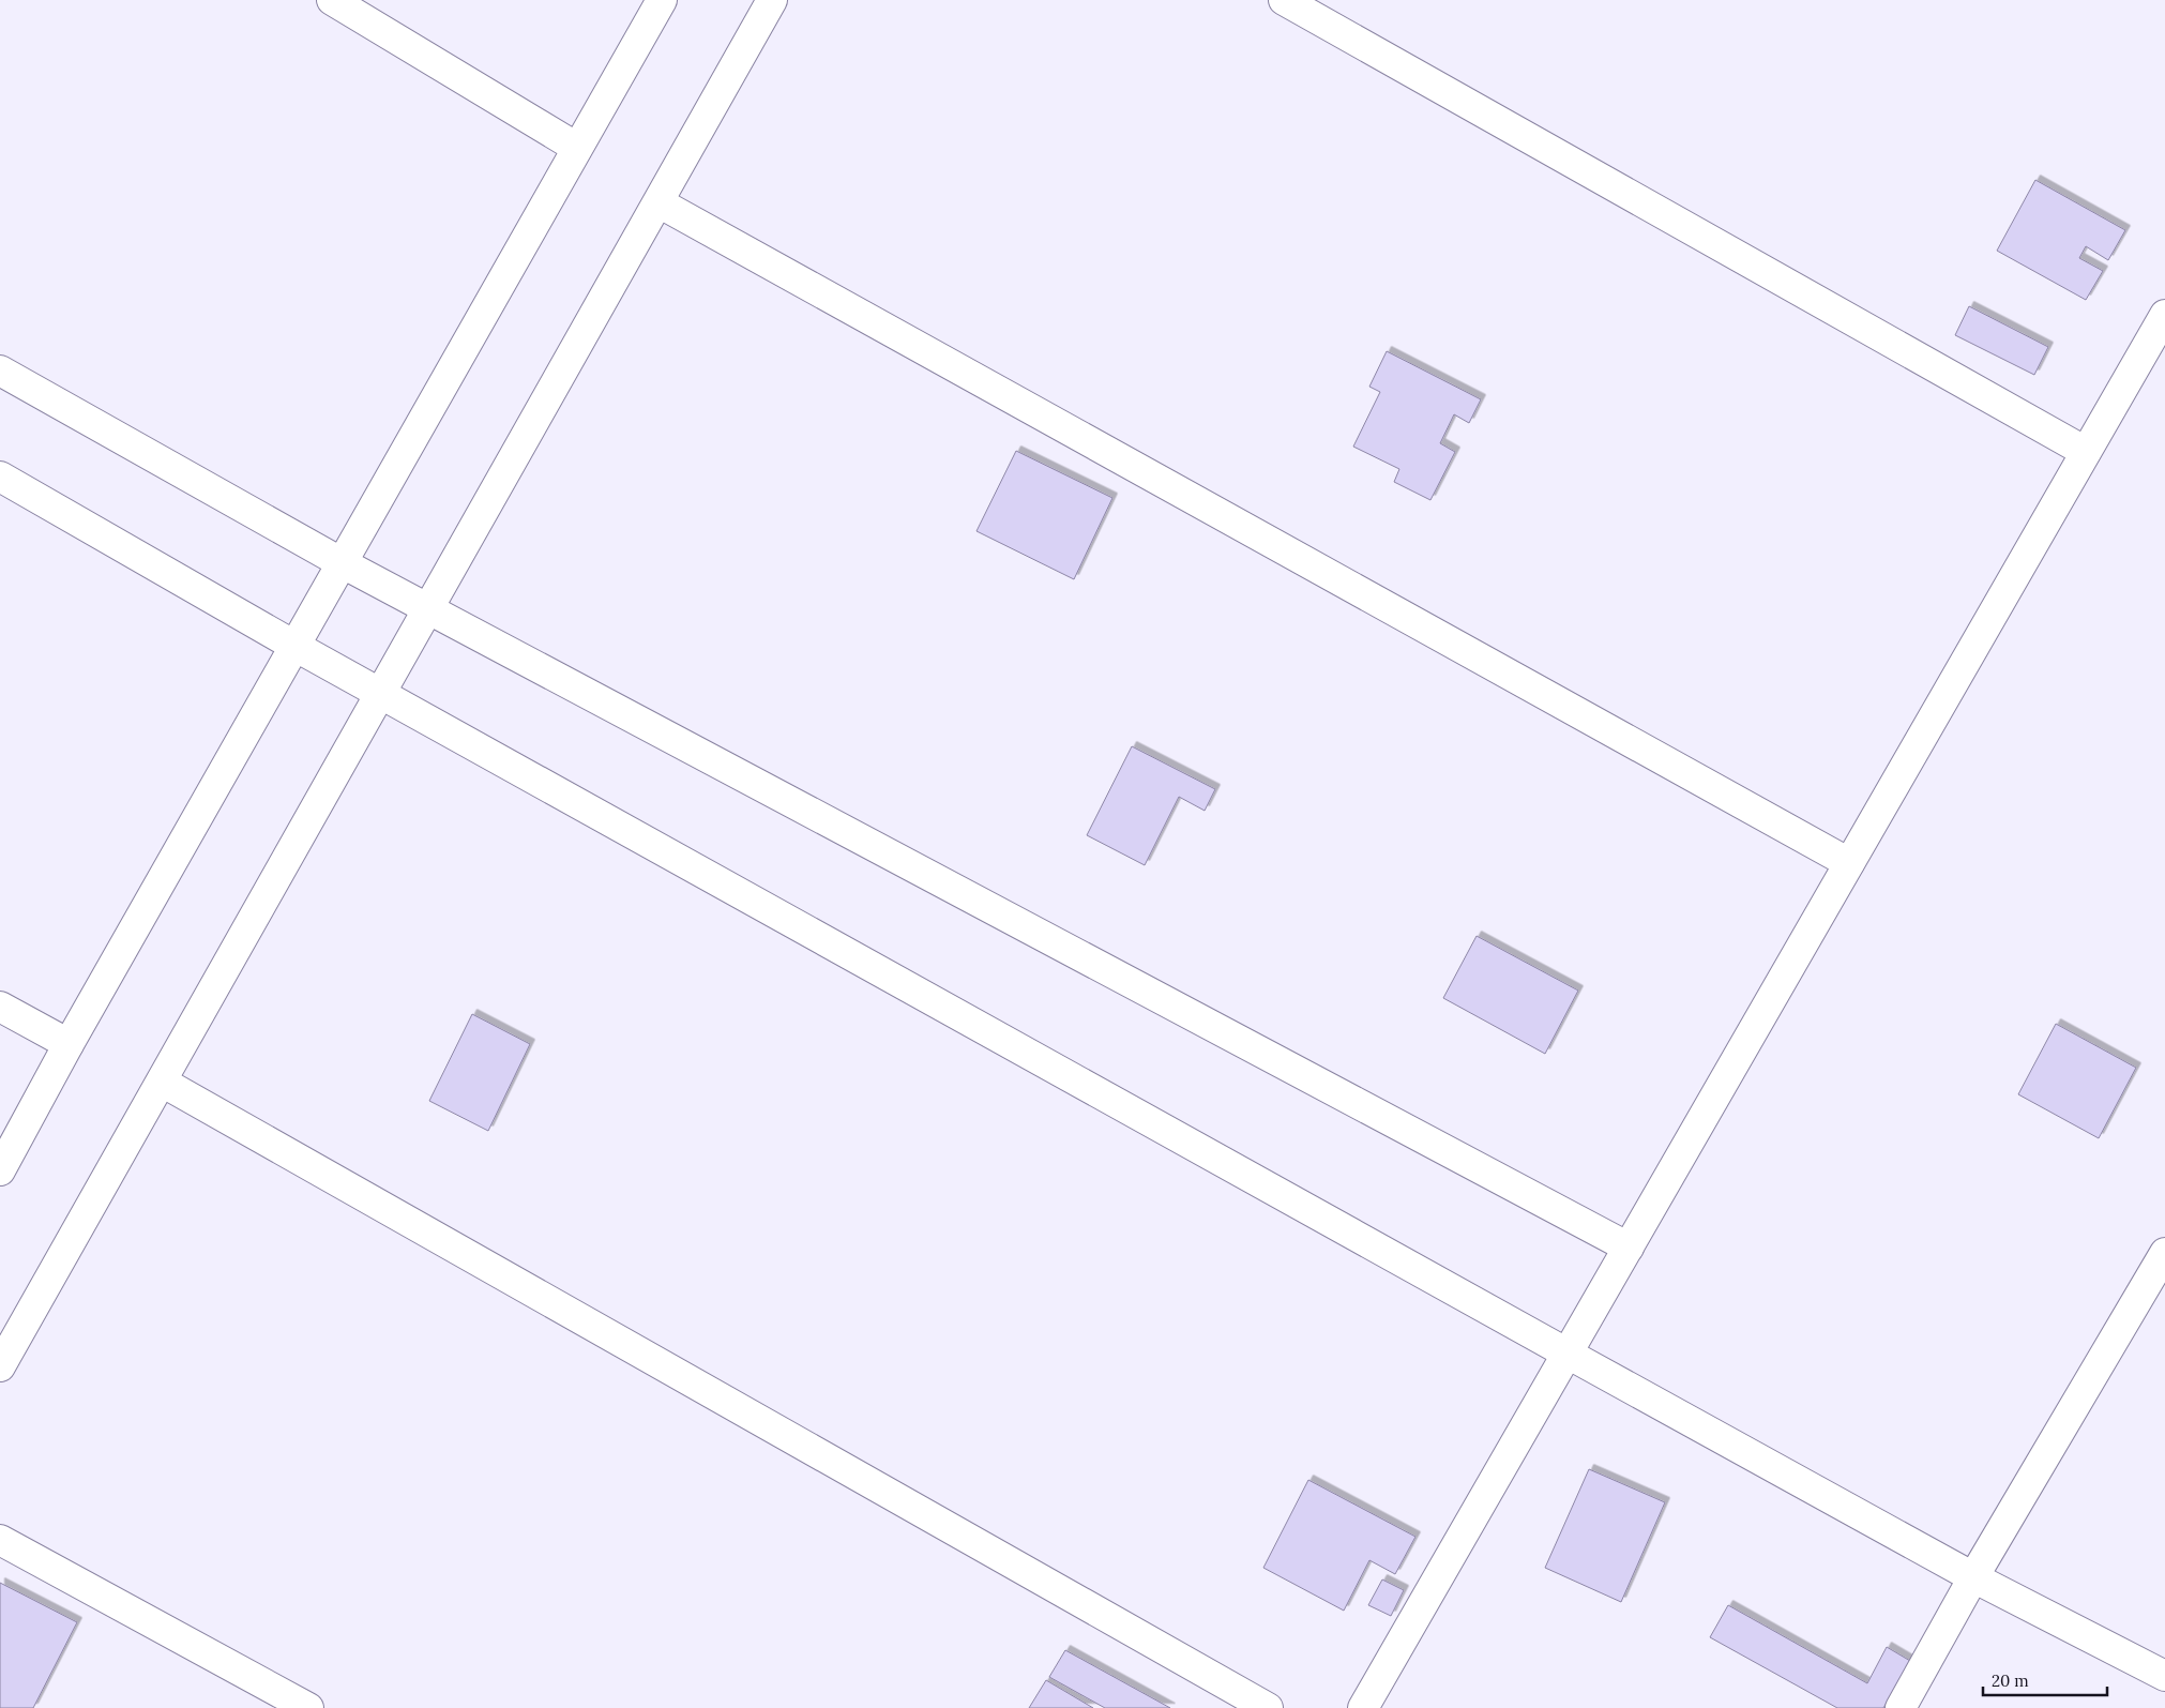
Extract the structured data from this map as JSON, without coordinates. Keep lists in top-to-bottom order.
{
  "scale_bar": "20 m"
}
